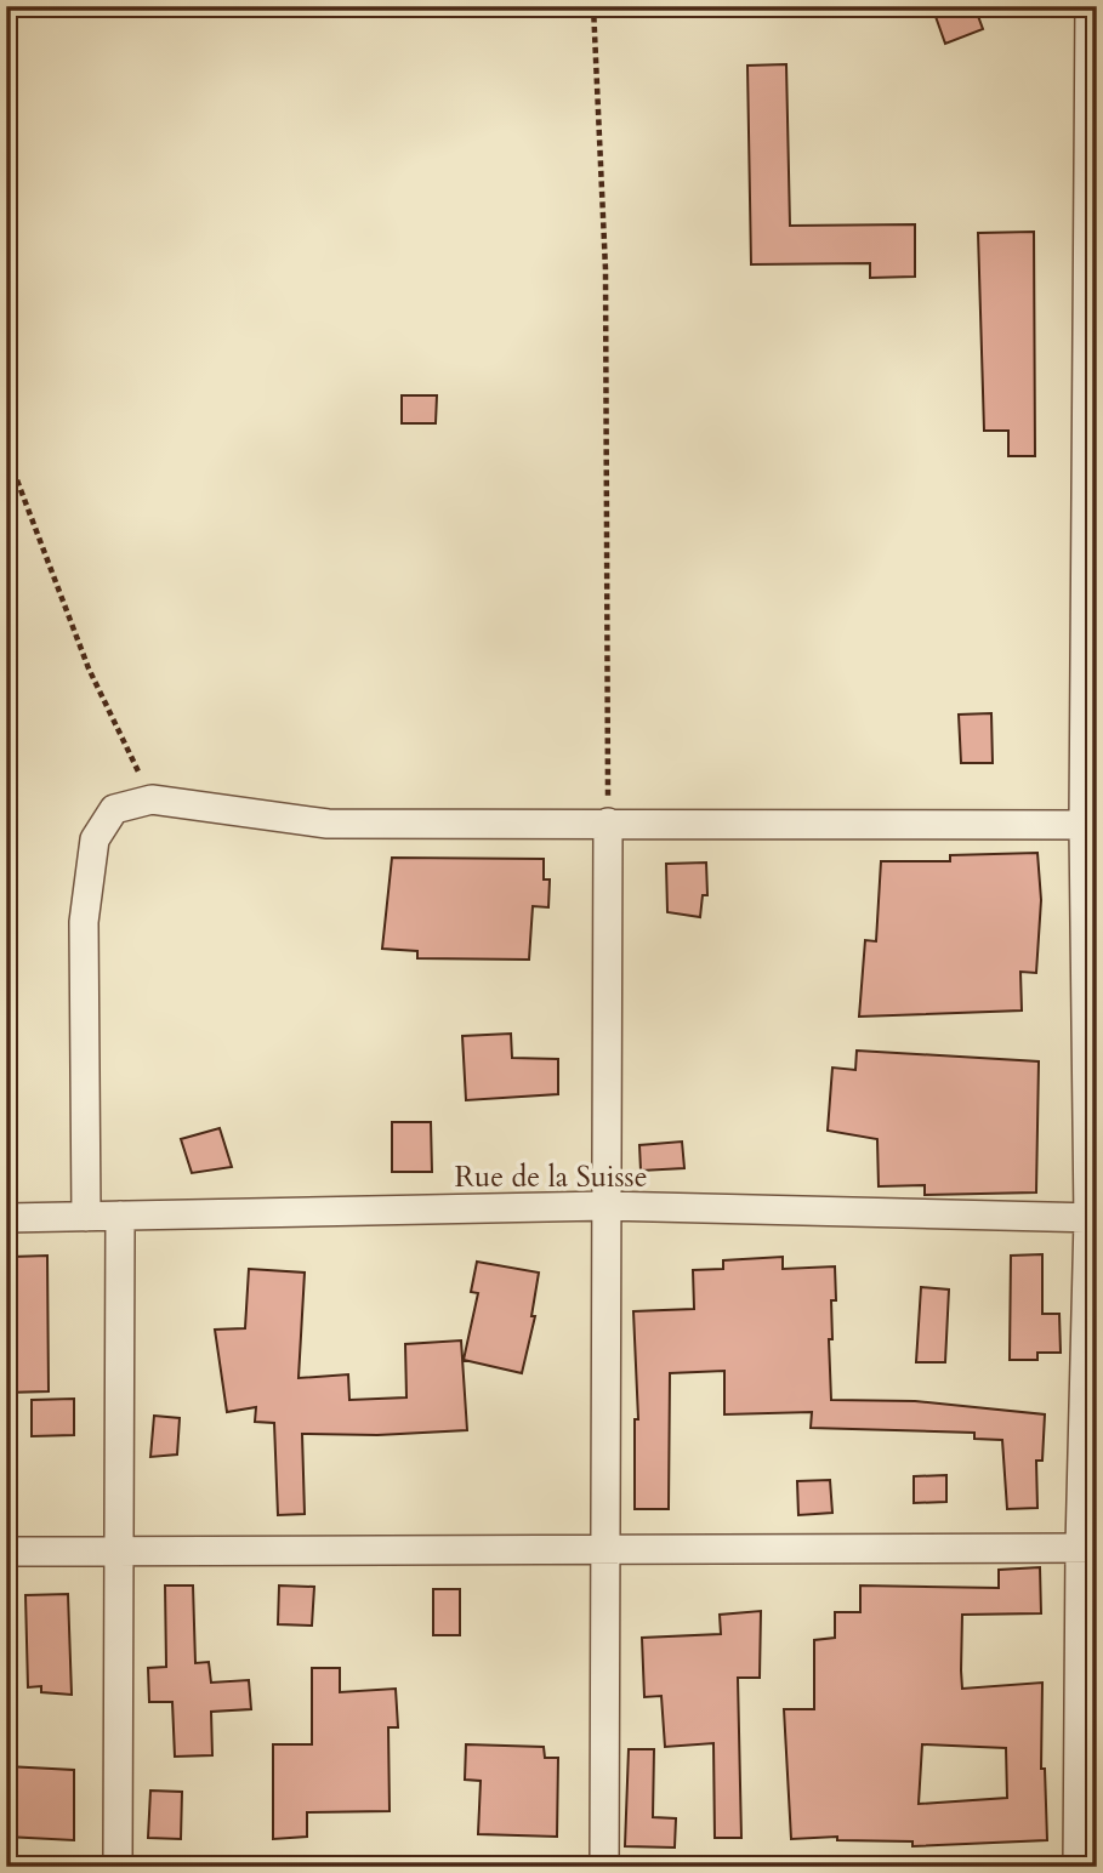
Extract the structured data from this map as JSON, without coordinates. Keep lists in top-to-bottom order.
{
  "streets": {
    "street": ["Rue de la Suisse"]
  }
}
